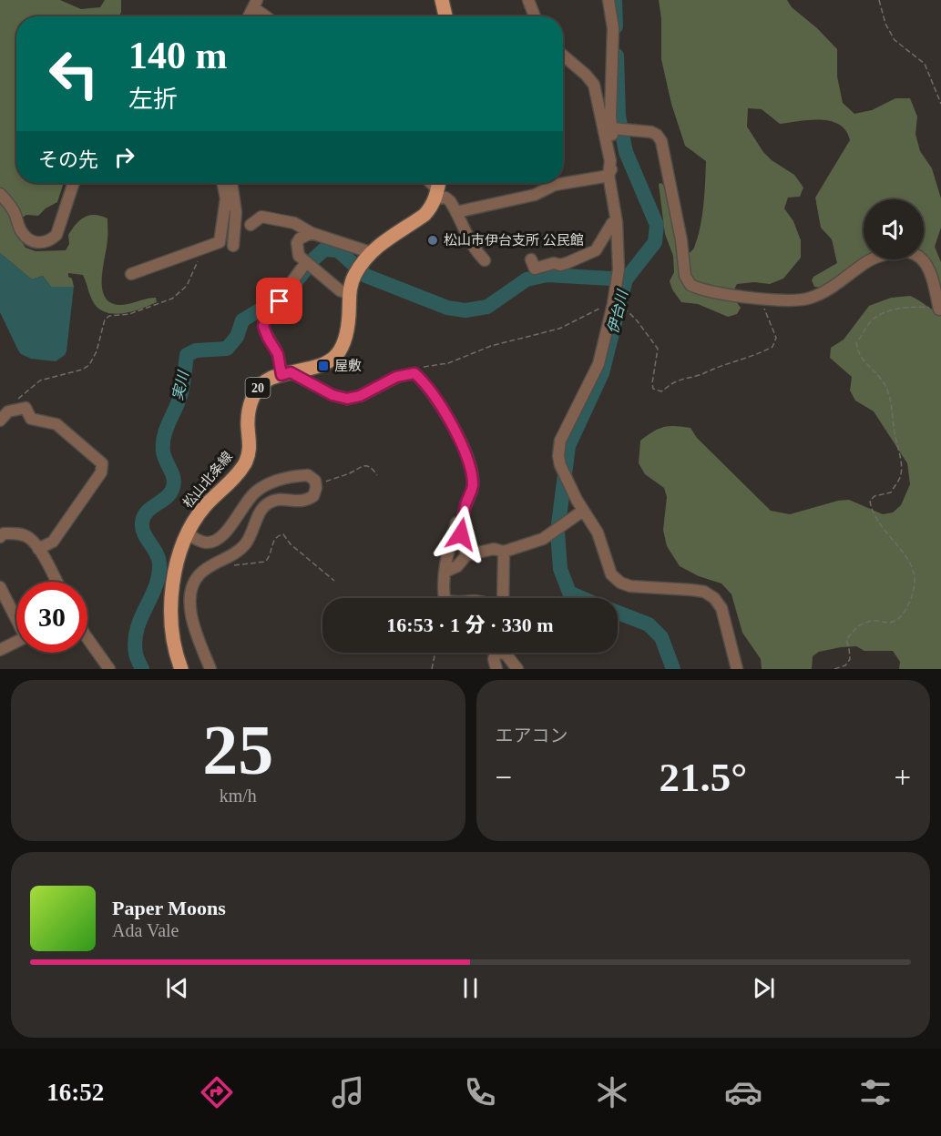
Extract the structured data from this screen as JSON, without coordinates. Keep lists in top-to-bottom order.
{
  "streets": {
    "main road": ["20", "松山北条線"]
  },
  "water": ["伊台川", "実川"],
  "places": {
    "other": ["松山市伊台支所 公民館"],
    "transit": ["屋敷"]
  },
  "page": {
    "turn": ["140 m", "左折"],
    "then": "その先",
    "limit": "30",
    "trip": "16:53 · 1 分 · 330 m",
    "tile": [
      ["25", "km/h"],
      "エアコン"
    ],
    "heat": ["−", "21.5°", "+"],
    "song": ["Paper Moons", "Ada Vale"],
    "tabs": "16:52"
  }
}
